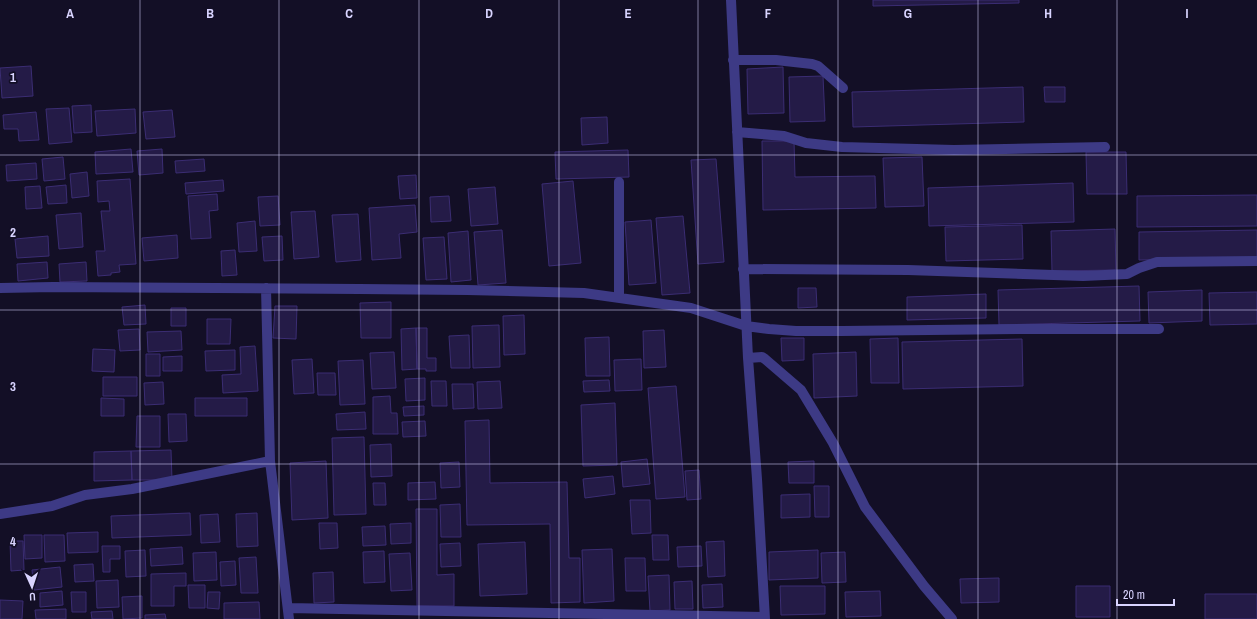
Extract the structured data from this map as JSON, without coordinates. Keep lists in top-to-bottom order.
{
  "scale_bar": "20 m",
  "north": "bottom",
  "grid": {
    "columns": [
      "A",
      "B",
      "C",
      "D",
      "E",
      "F",
      "G",
      "H",
      "I"
    ],
    "rows": [
      "1",
      "2",
      "3",
      "4"
    ]
  }
}
